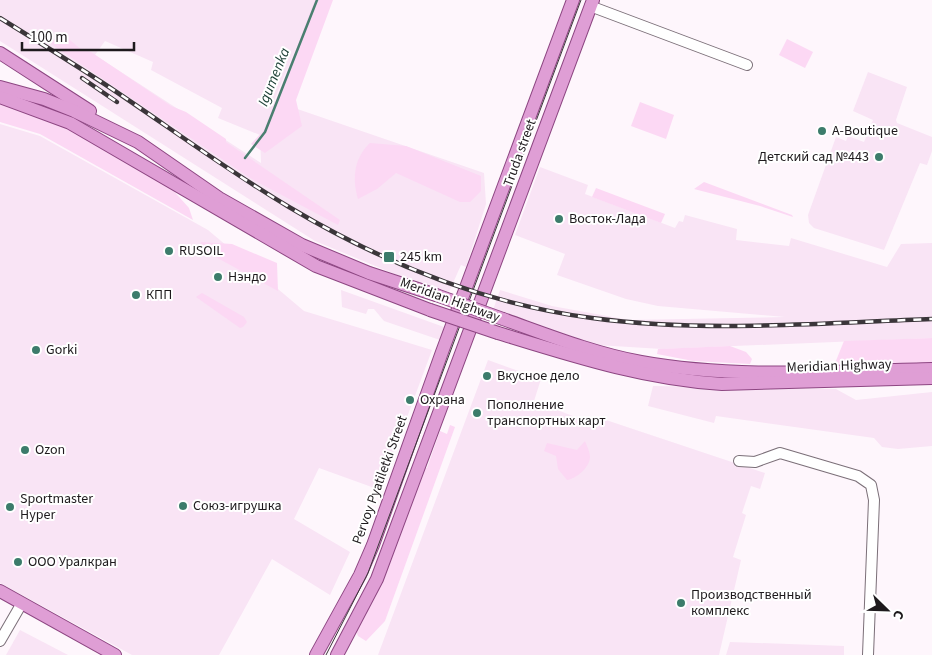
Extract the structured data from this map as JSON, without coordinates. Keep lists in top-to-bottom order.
{
  "streets": {
    "main road": ["Truda street", "Meridian Highway", "Pervoy Pyatiletki Street"]
  },
  "crossings": [
    ["Truda street", "Pervoy Pyatiletki Street"]
  ],
  "water": ["Igumenka"],
  "places": {
    "other": [
      "A-Boutique",
      "Детский сад №443",
      "Восток-Лада",
      "RUSOIL",
      "Нэндо",
      "КПП",
      "Gorki",
      "Вкусное дело",
      "Охрана",
      "Пополнение транспортных карт",
      "Ozon",
      "Союз-игрушка",
      "Sportmaster Hyper",
      "ООО Уралкран",
      "Производственный комплекс"
    ],
    "transit": ["245 km"]
  },
  "scale_bar": "100 m",
  "north": "bottom right"
}
